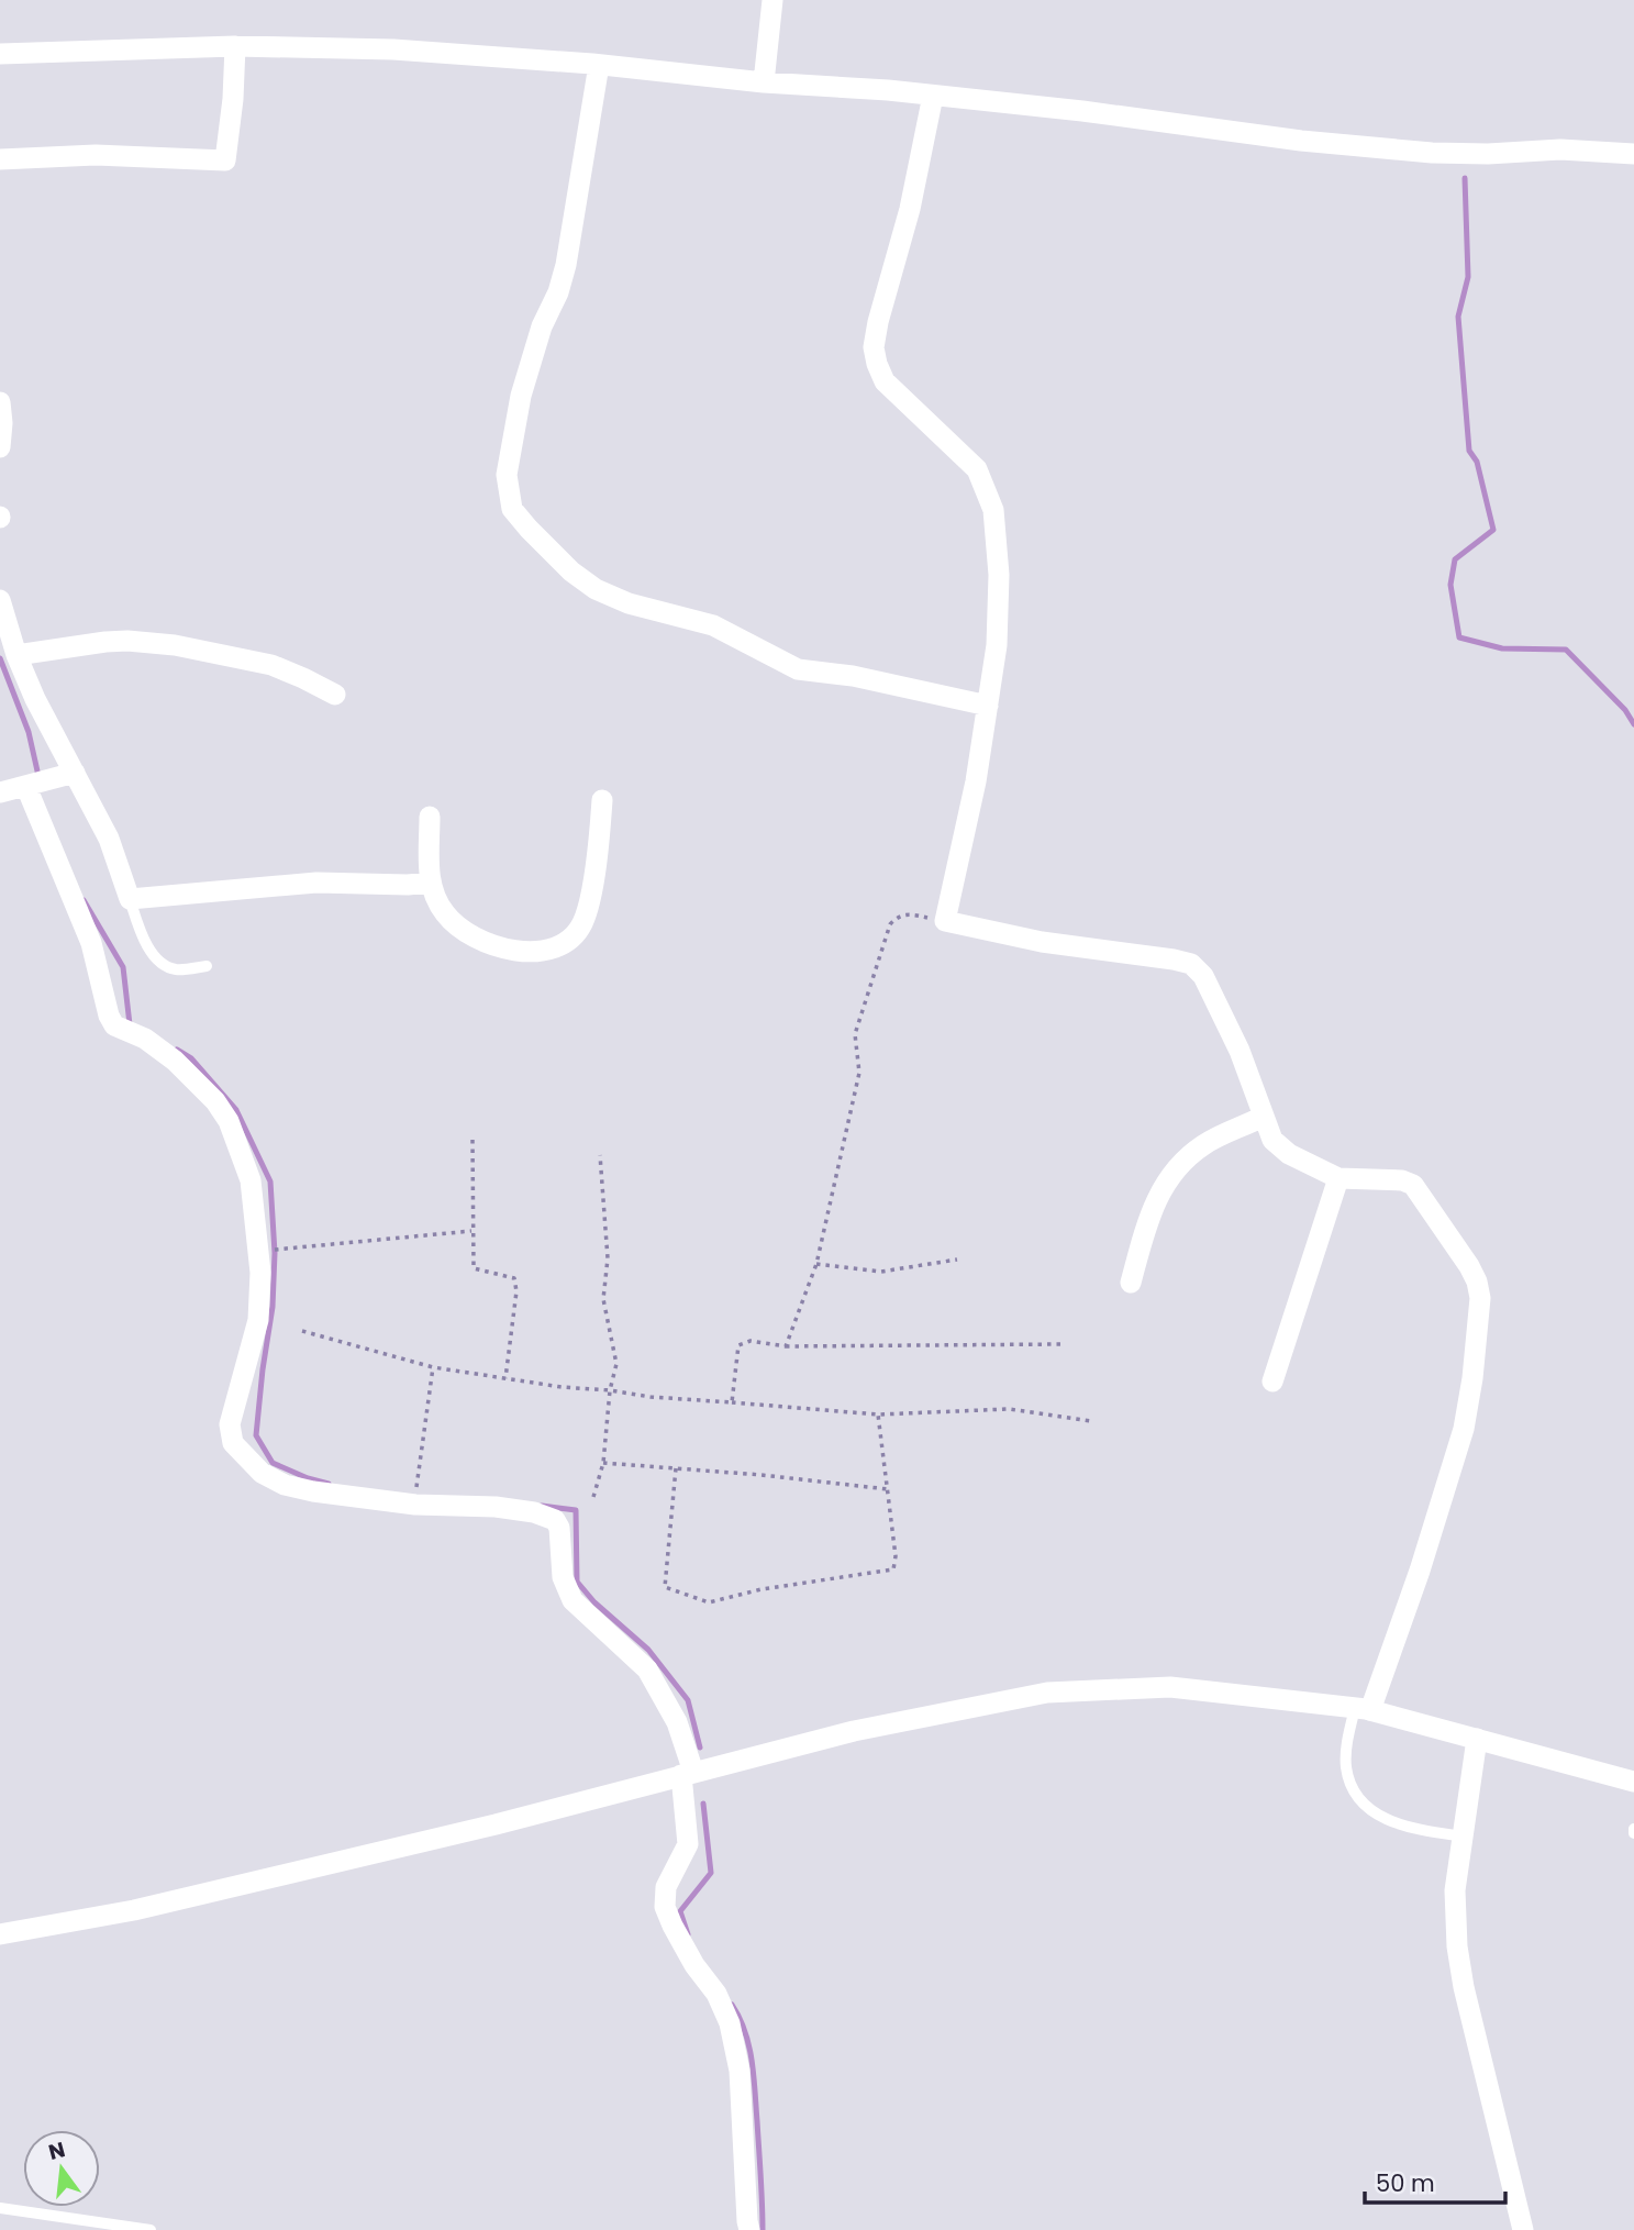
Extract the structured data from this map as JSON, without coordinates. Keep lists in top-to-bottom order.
{
  "scale_bar": "50 m",
  "north": "top"
}
